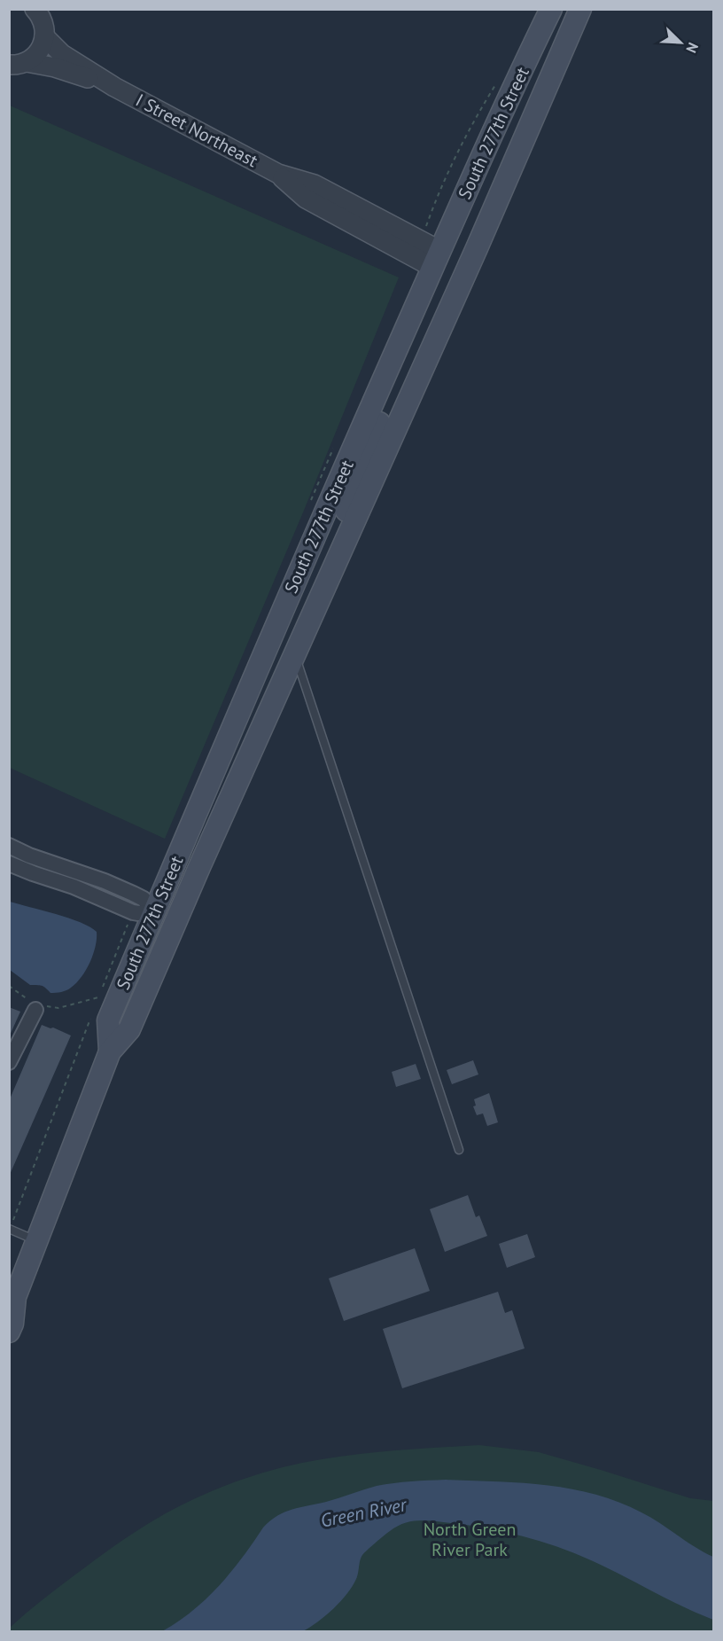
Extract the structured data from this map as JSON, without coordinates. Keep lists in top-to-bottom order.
{
  "streets": {
    "main road": ["South 277th Street"],
    "street": ["I Street Northeast"]
  },
  "crossings": [
    ["I Street Northeast", "South 277th Street"]
  ],
  "water": ["Green River"],
  "parks": ["North Green River Park"],
  "north": "bottom right"
}
